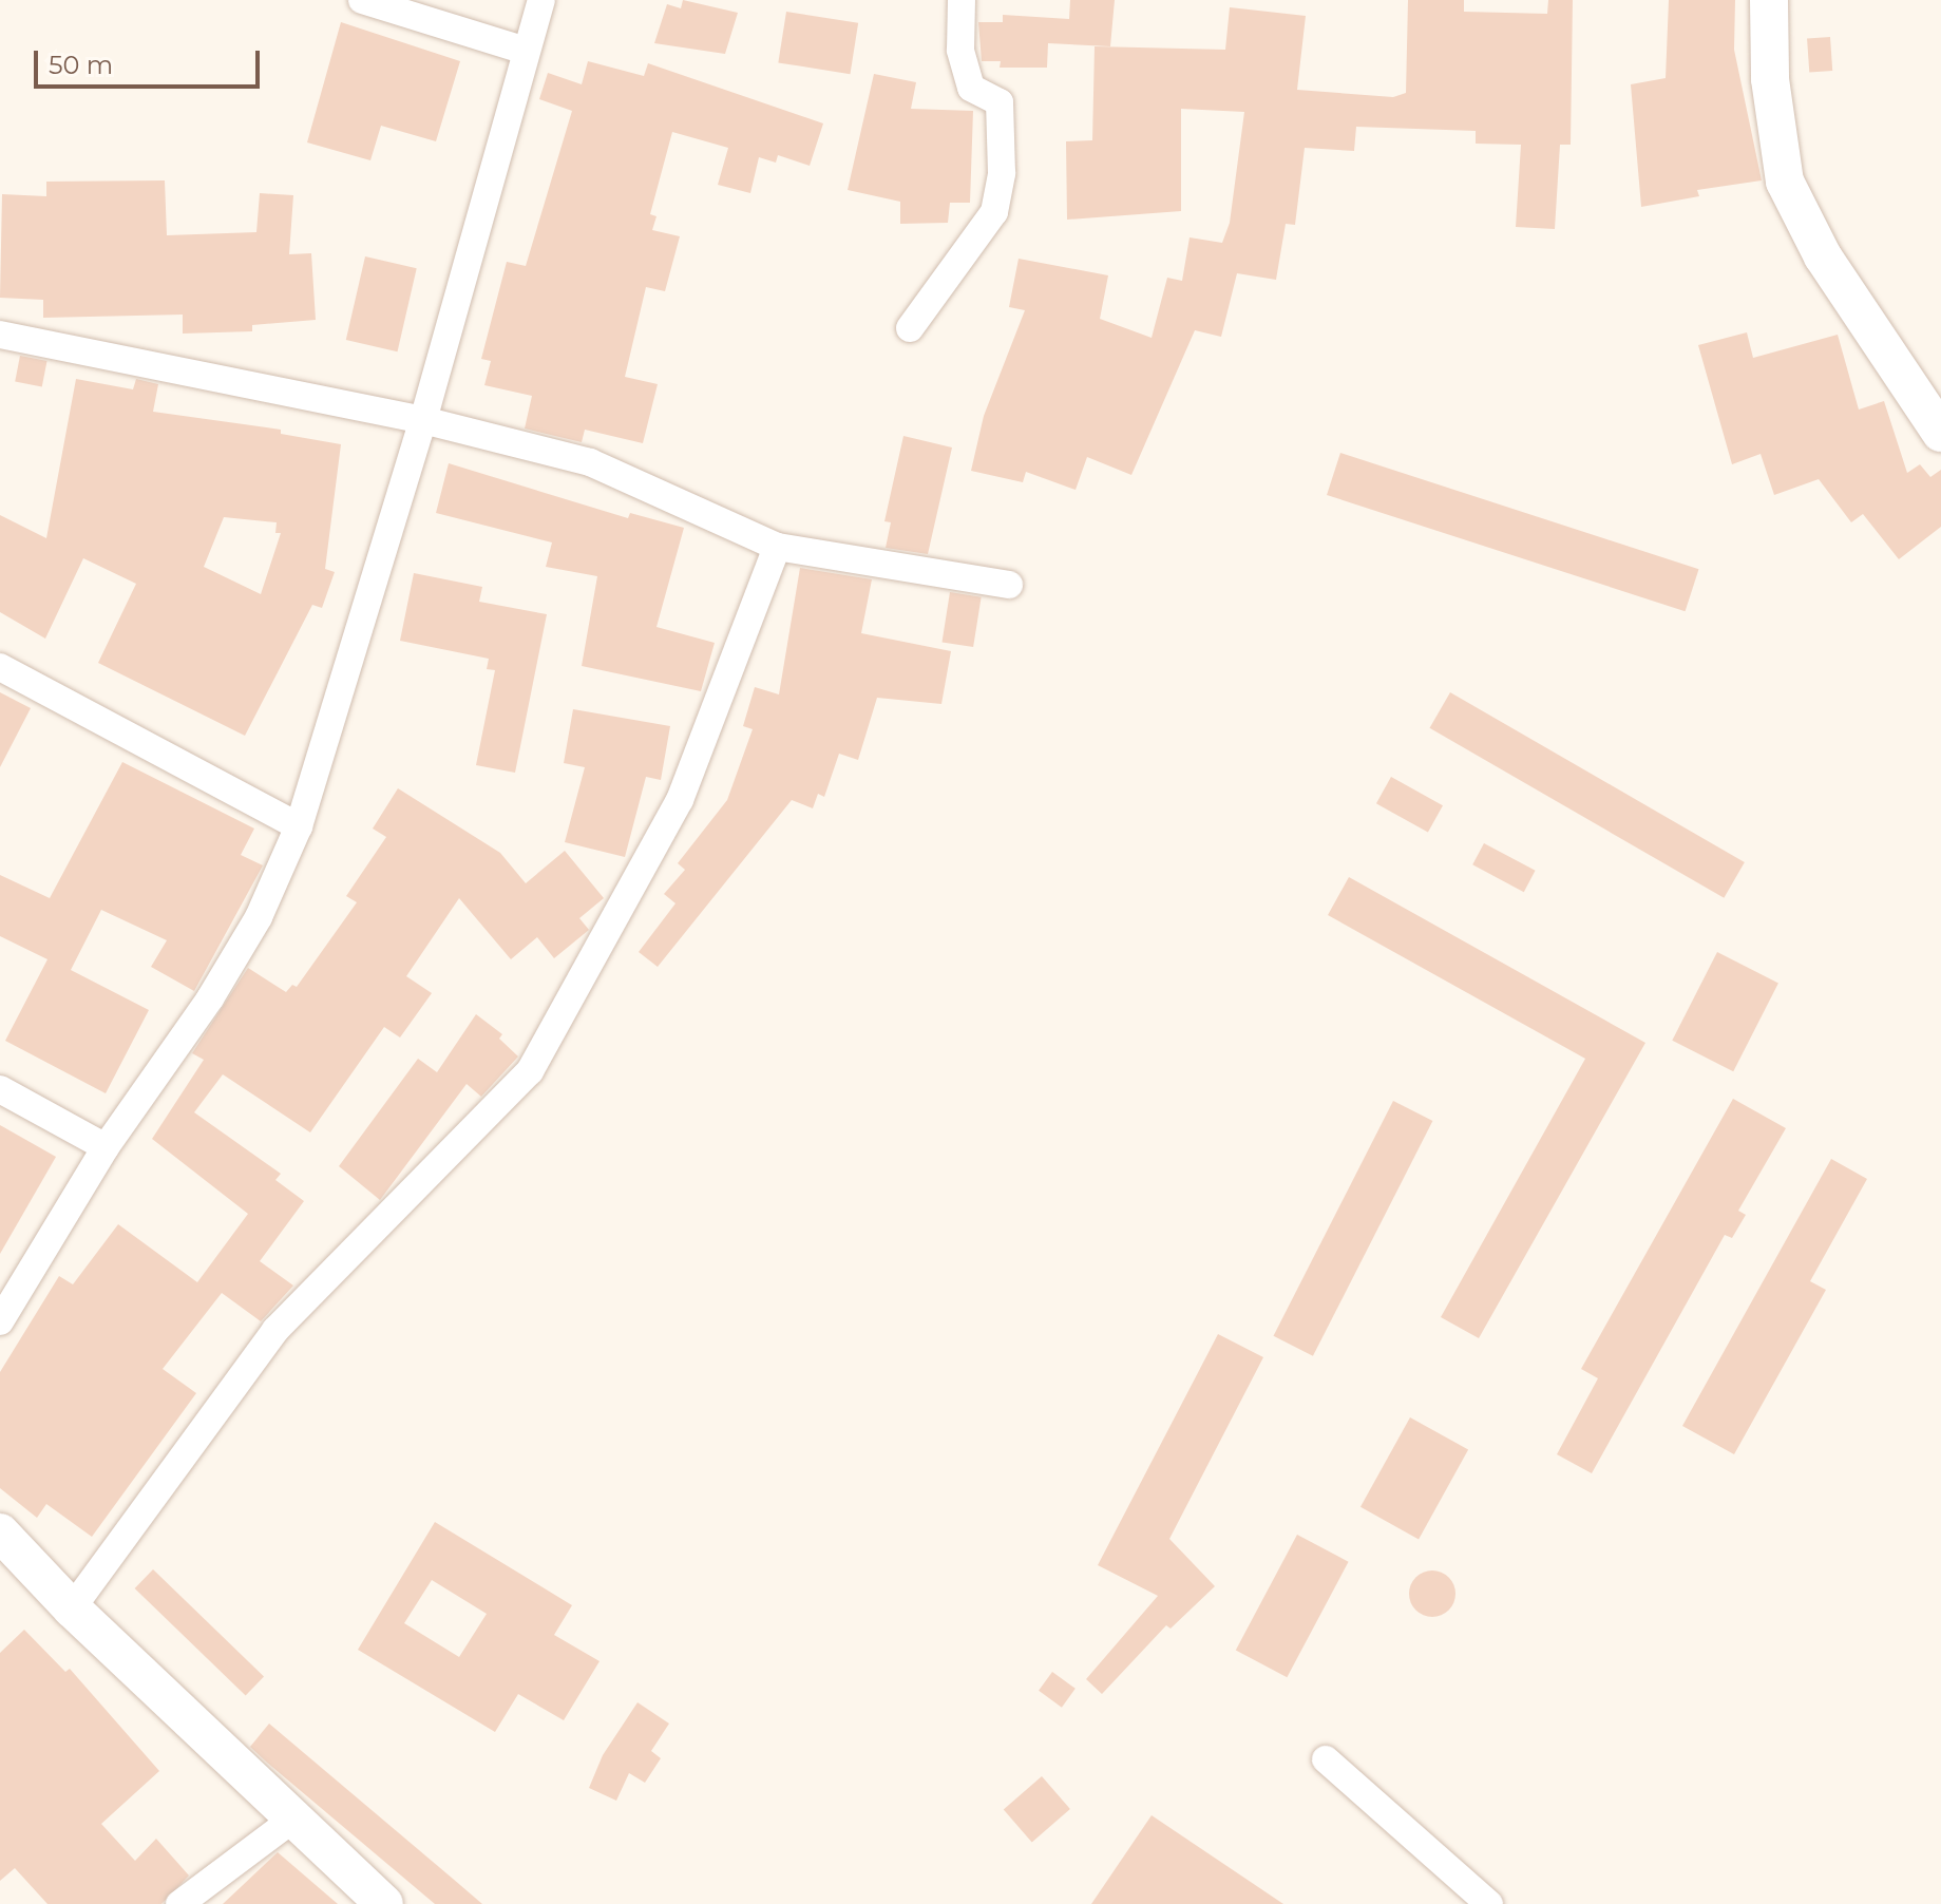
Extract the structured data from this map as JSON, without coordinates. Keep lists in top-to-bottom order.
{
  "scale_bar": "50 m"
}
